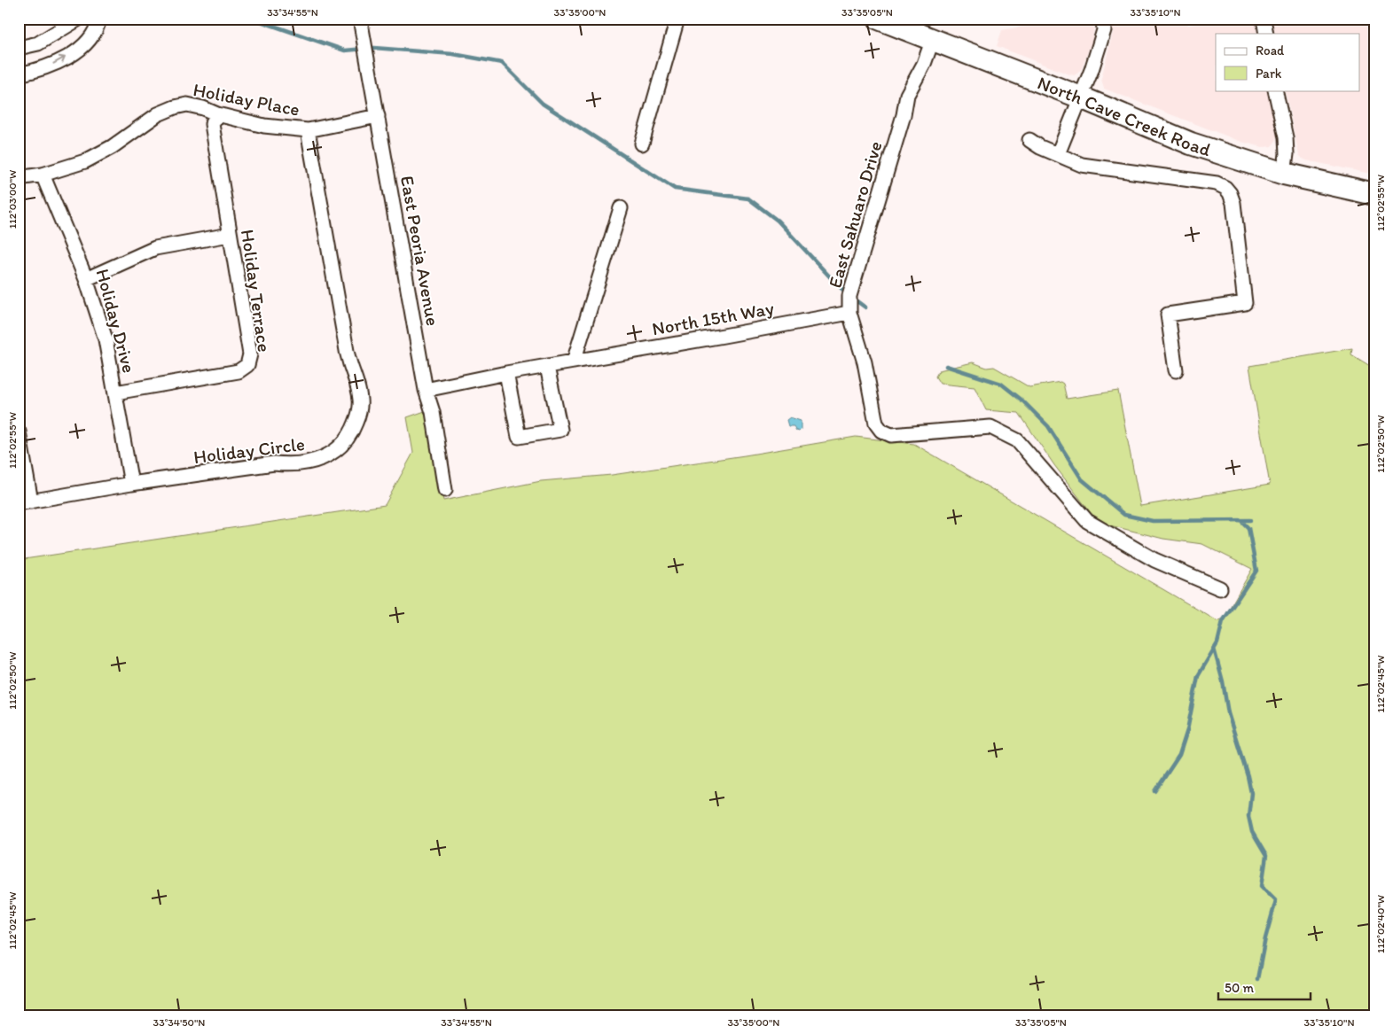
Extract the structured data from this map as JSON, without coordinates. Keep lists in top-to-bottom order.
{
  "streets": {
    "main road": ["North Cave Creek Road"],
    "street": [
      "Holiday Place",
      "East Sahuaro Drive",
      "East Peoria Avenue",
      "Holiday Terrace",
      "North 15th Way",
      "Holiday Drive",
      "Holiday Circle"
    ]
  },
  "crossings": [
    ["Holiday Place", "East Peoria Avenue"],
    ["Holiday Place", "Holiday Terrace"],
    ["Holiday Place", "Holiday Drive"],
    ["Holiday Place", "Holiday Circle"],
    ["North Cave Creek Road", "East Sahuaro Drive"],
    ["East Sahuaro Drive", "North 15th Way"],
    ["East Peoria Avenue", "North 15th Way"],
    ["Holiday Terrace", "Holiday Drive"],
    ["Holiday Drive", "Holiday Circle"]
  ],
  "legend": ["Road", "Park"],
  "scale_bar": "50 m",
  "coordinates": [
    "33°34'55\"N",
    "33°35'00\"N",
    "33°35'05\"N",
    "33°35'10\"N",
    "112°03'00\"W",
    "112°02'55\"W",
    "112°02'50\"W",
    "112°02'45\"W",
    "112°02'40\"W",
    "33°34'50\"N"
  ]
}
